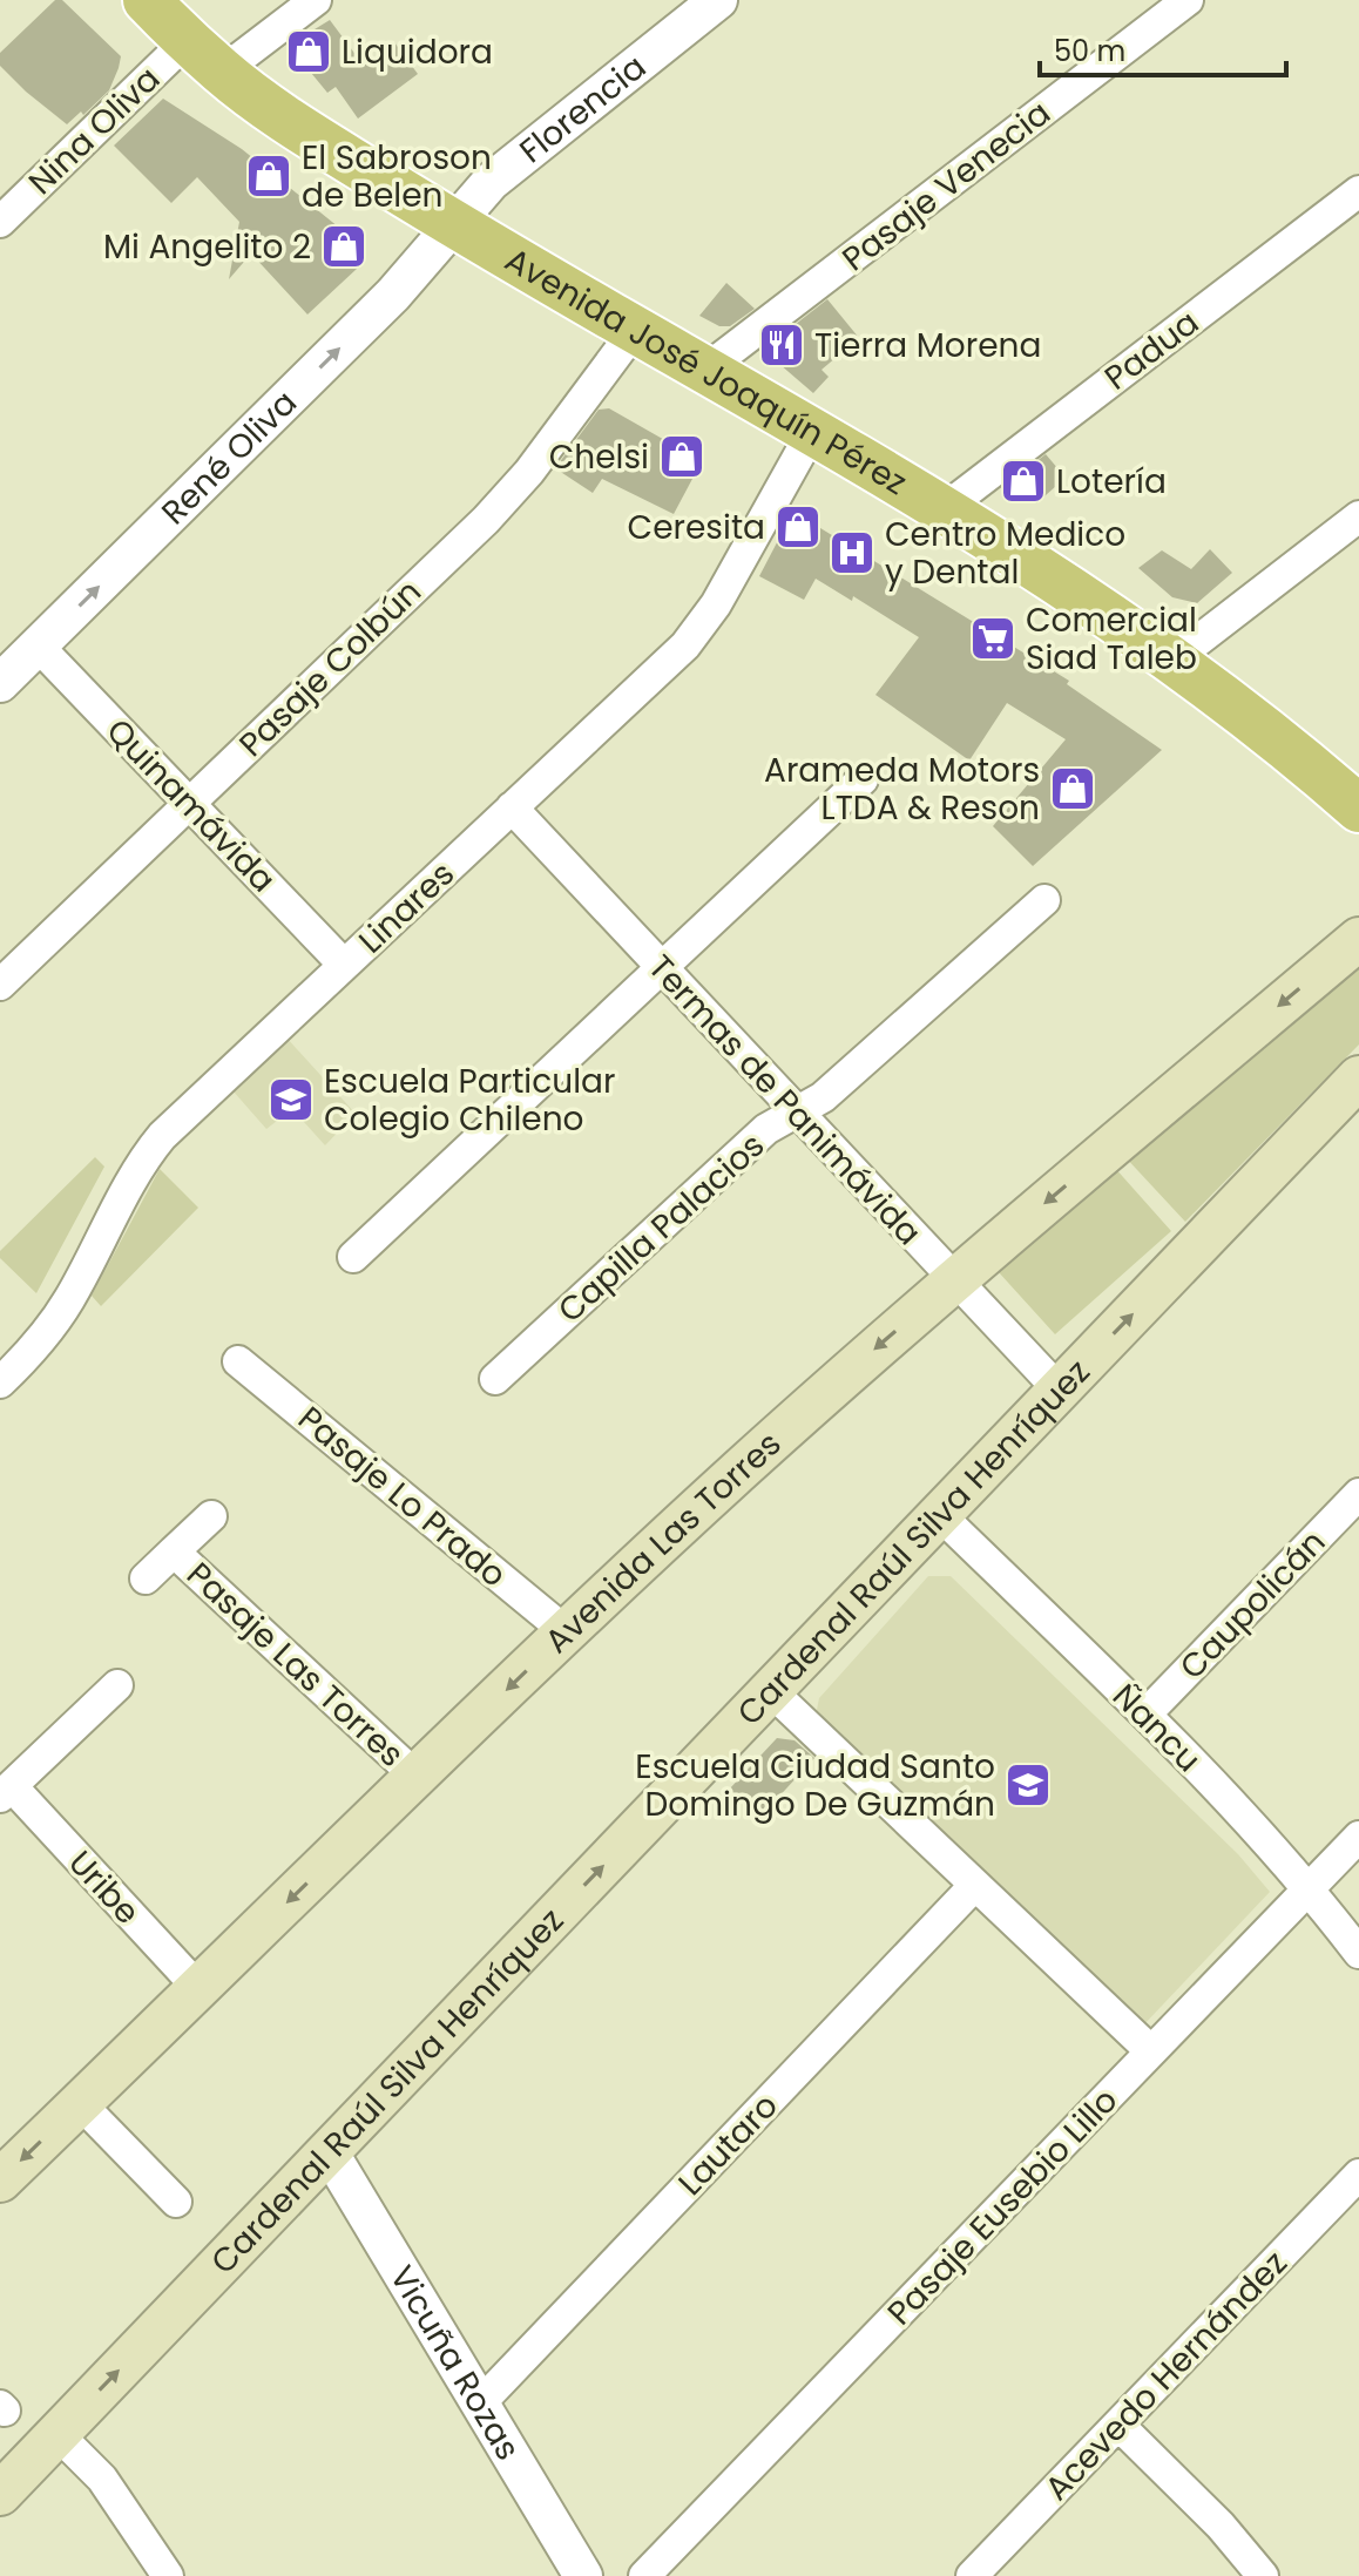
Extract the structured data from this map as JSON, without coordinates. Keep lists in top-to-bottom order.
{
  "streets": {
    "main road": ["Avenida José Joaquín Pérez", "Avenida Las Torres", "Cardenal Raúl Silva Henríquez"],
    "street": [
      "Florencia",
      "Nina Oliva",
      "Pasaje Venecia",
      "Padua",
      "René Oliva",
      "Pasaje Colbún",
      "Quinamávida",
      "Linares",
      "Termas de Panimávida",
      "Capilla Palacios",
      "Pasaje Lo Prado",
      "Caupolicán",
      "Pasaje Las Torres",
      "Ñancu",
      "Uribe",
      "Lautaro",
      "Pasaje Eusebio Lillo",
      "Vicuña Rozas",
      "Acevedo Hernández"
    ]
  },
  "crossings": [
    ["Florencia", "Avenida José Joaquín Pérez"],
    ["Florencia", "René Oliva"],
    ["Nina Oliva", "Avenida José Joaquín Pérez"],
    ["Pasaje Venecia", "Avenida José Joaquín Pérez"],
    ["Padua", "Avenida José Joaquín Pérez"],
    ["Avenida José Joaquín Pérez", "René Oliva"],
    ["Avenida José Joaquín Pérez", "Pasaje Colbún"],
    ["Avenida José Joaquín Pérez", "Linares"],
    ["René Oliva", "Quinamávida"],
    ["Pasaje Colbún", "Quinamávida"],
    ["Quinamávida", "Linares"],
    ["Linares", "Termas de Panimávida"],
    ["Termas de Panimávida", "Capilla Palacios"],
    ["Termas de Panimávida", "Avenida Las Torres"],
    ["Termas de Panimávida", "Cardenal Raúl Silva Henríquez"],
    ["Pasaje Lo Prado", "Avenida Las Torres"],
    ["Avenida Las Torres", "Pasaje Las Torres"],
    ["Avenida Las Torres", "Uribe"],
    ["Cardenal Raúl Silva Henríquez", "Ñancu"],
    ["Cardenal Raúl Silva Henríquez", "Vicuña Rozas"],
    ["Caupolicán", "Ñancu"],
    ["Ñancu", "Pasaje Eusebio Lillo"],
    ["Lautaro", "Vicuña Rozas"]
  ],
  "one_way": ["René Oliva", "Avenida Las Torres", "Cardenal Raúl Silva Henríquez"],
  "places": {
    "shop": [
      "Liquidora",
      "El Sabroson de Belen",
      "Mi Angelito 2",
      "Chelsi",
      "Lotería",
      "Ceresita",
      "Arameda Motors LTDA & Reson"
    ],
    "restaurant": ["Tierra Morena"],
    "hospital": ["Centro Medico y Dental"],
    "supermarket": ["Comercial Siad Taleb"],
    "school or university": ["Escuela Particular Colegio Chileno", "Escuela Ciudad Santo Domingo De Guzmán"]
  },
  "scale_bar": "50 m"
}
